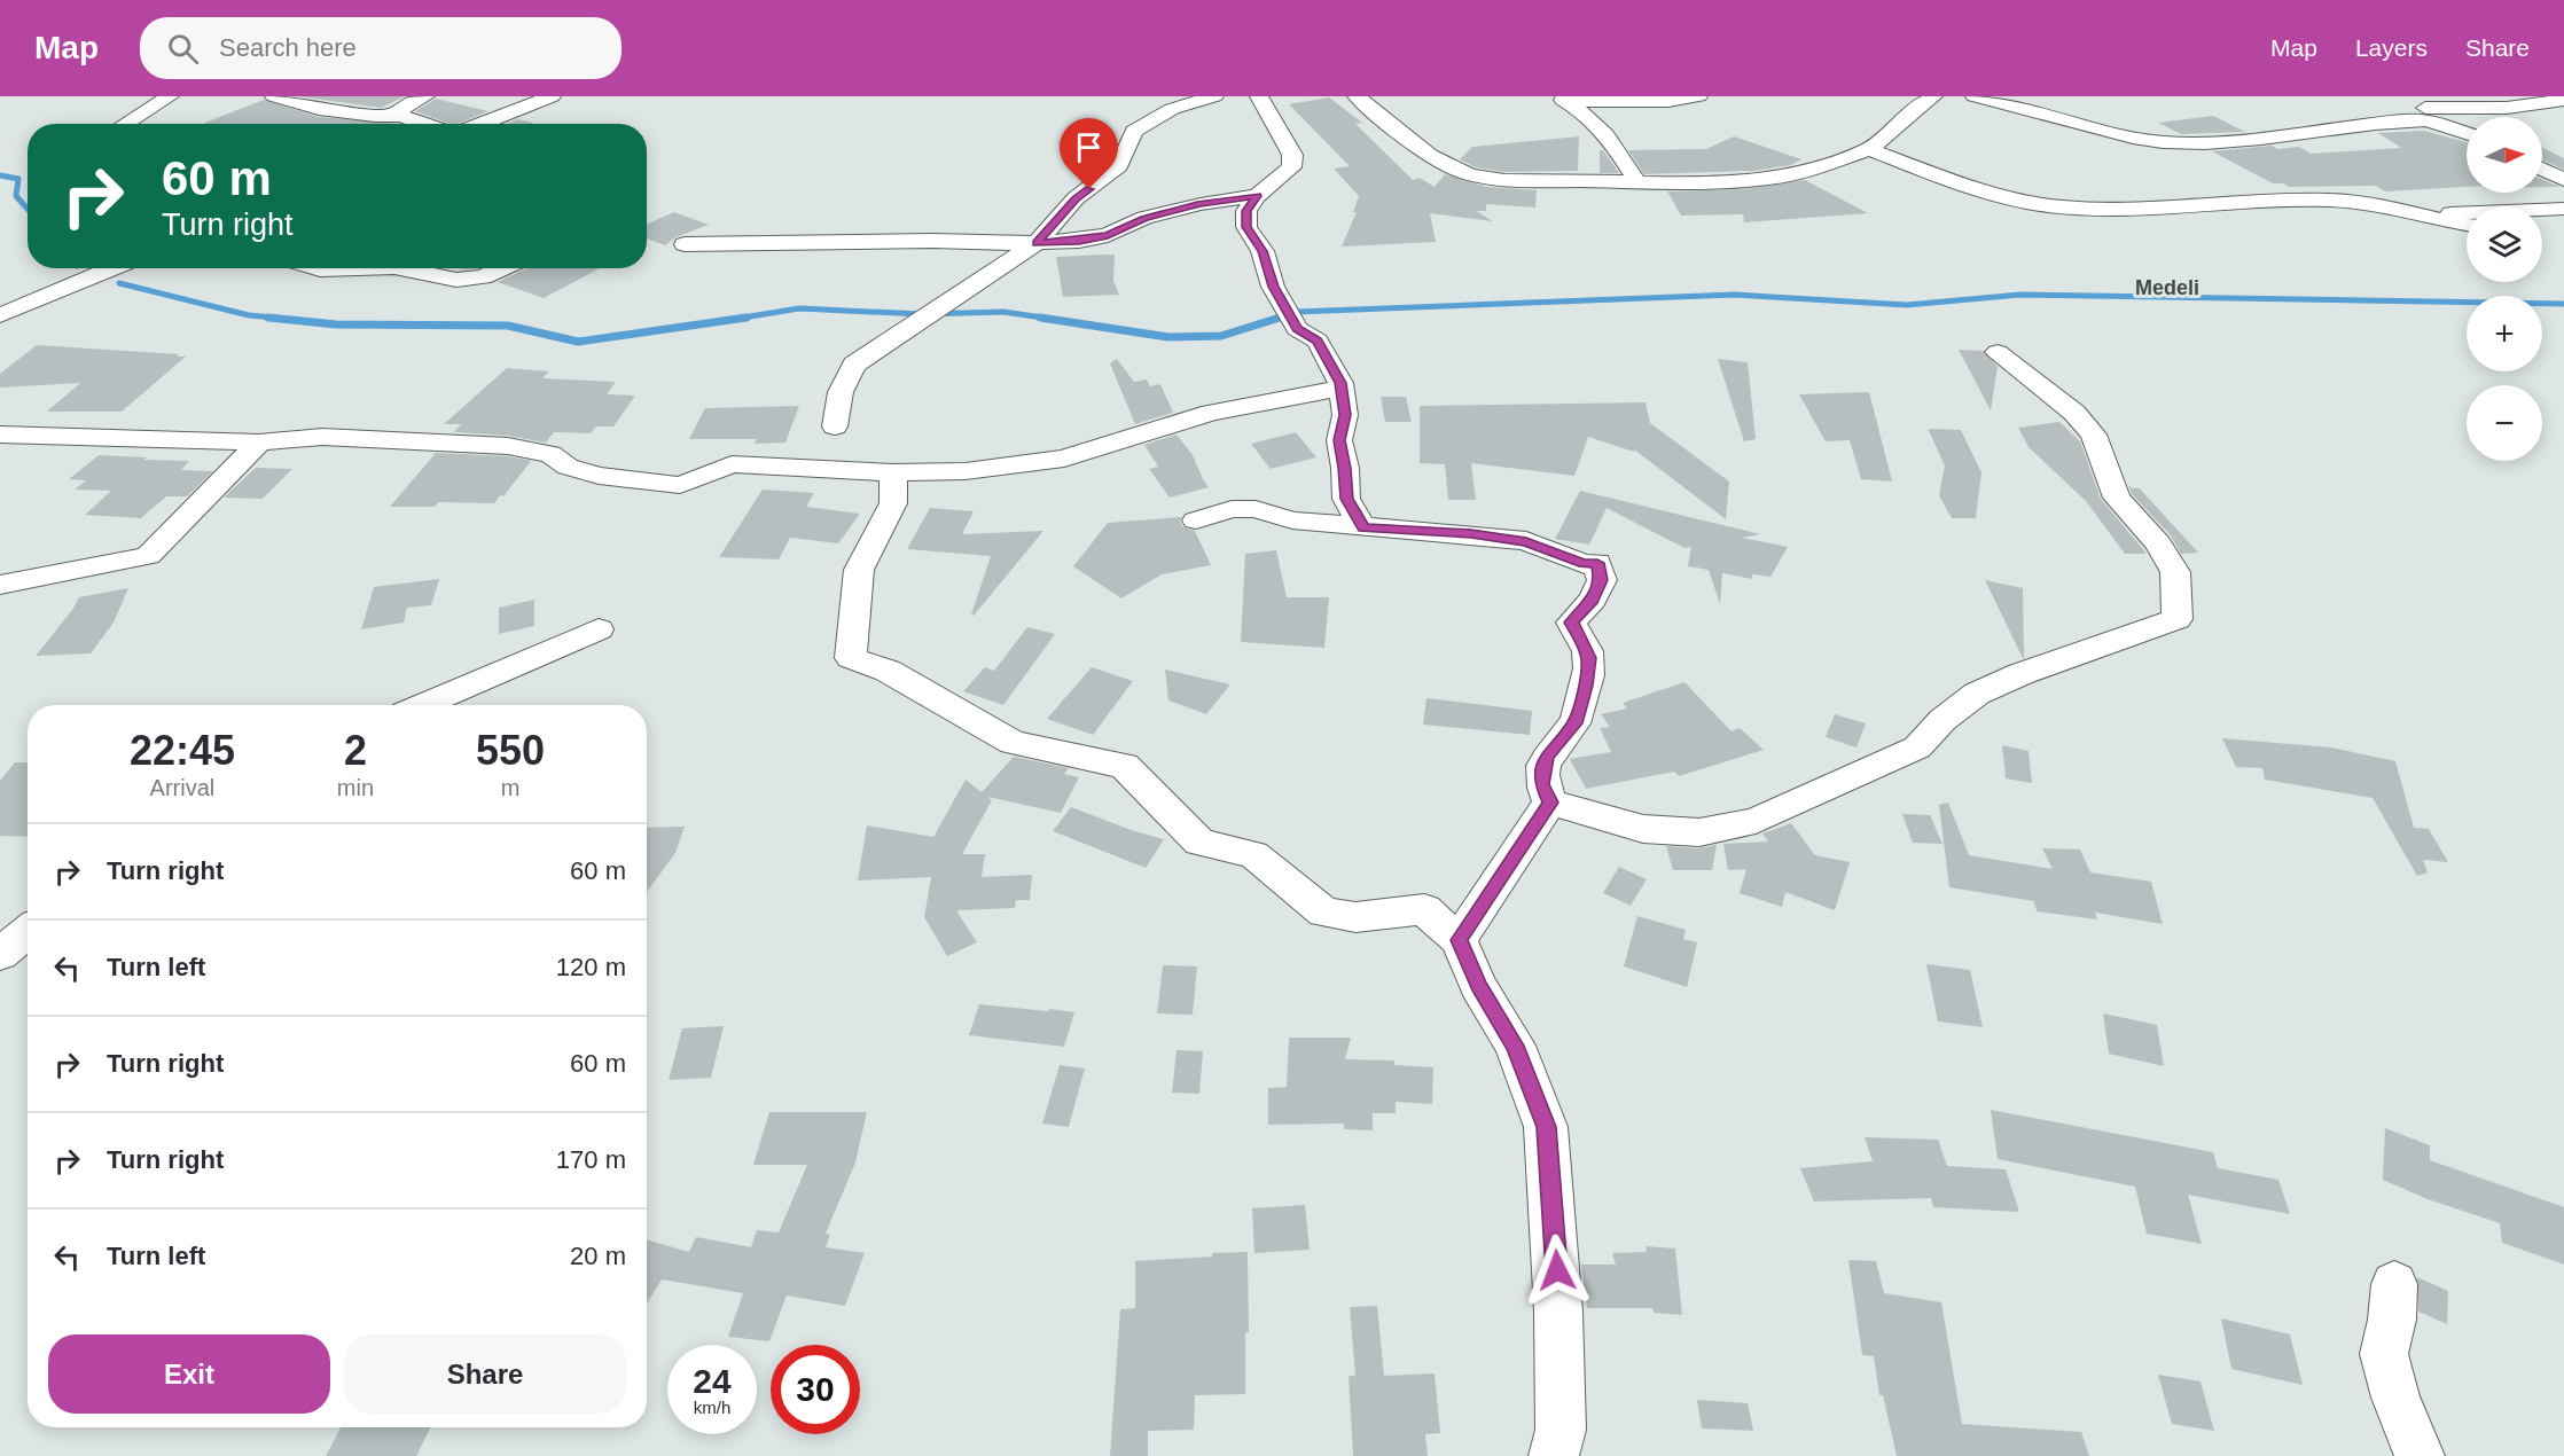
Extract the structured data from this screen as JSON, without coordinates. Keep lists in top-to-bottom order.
{
  "districts": ["Medeli"],
  "north": "right",
  "page": {
    "header": "Map",
    "search": "Search here",
    "nav": ["Map", "Layers", "Share"],
    "map_buttons": ["+", "−"],
    "turn": ["60 m", "Turn right"],
    "eta": [
      "22:45",
      "Arrival",
      "2",
      "min",
      "550",
      "m"
    ],
    "list": [
      {
        "name": "Turn right",
        "value": "60 m"
      },
      {
        "name": "Turn left",
        "value": "120 m"
      },
      {
        "name": "Turn right",
        "value": "60 m"
      },
      {
        "name": "Turn right",
        "value": "170 m"
      },
      {
        "name": "Turn left",
        "value": "20 m"
      }
    ],
    "buttons": ["Exit", "Share"],
    "speed": "24 km/h",
    "limit": "30"
  }
}
